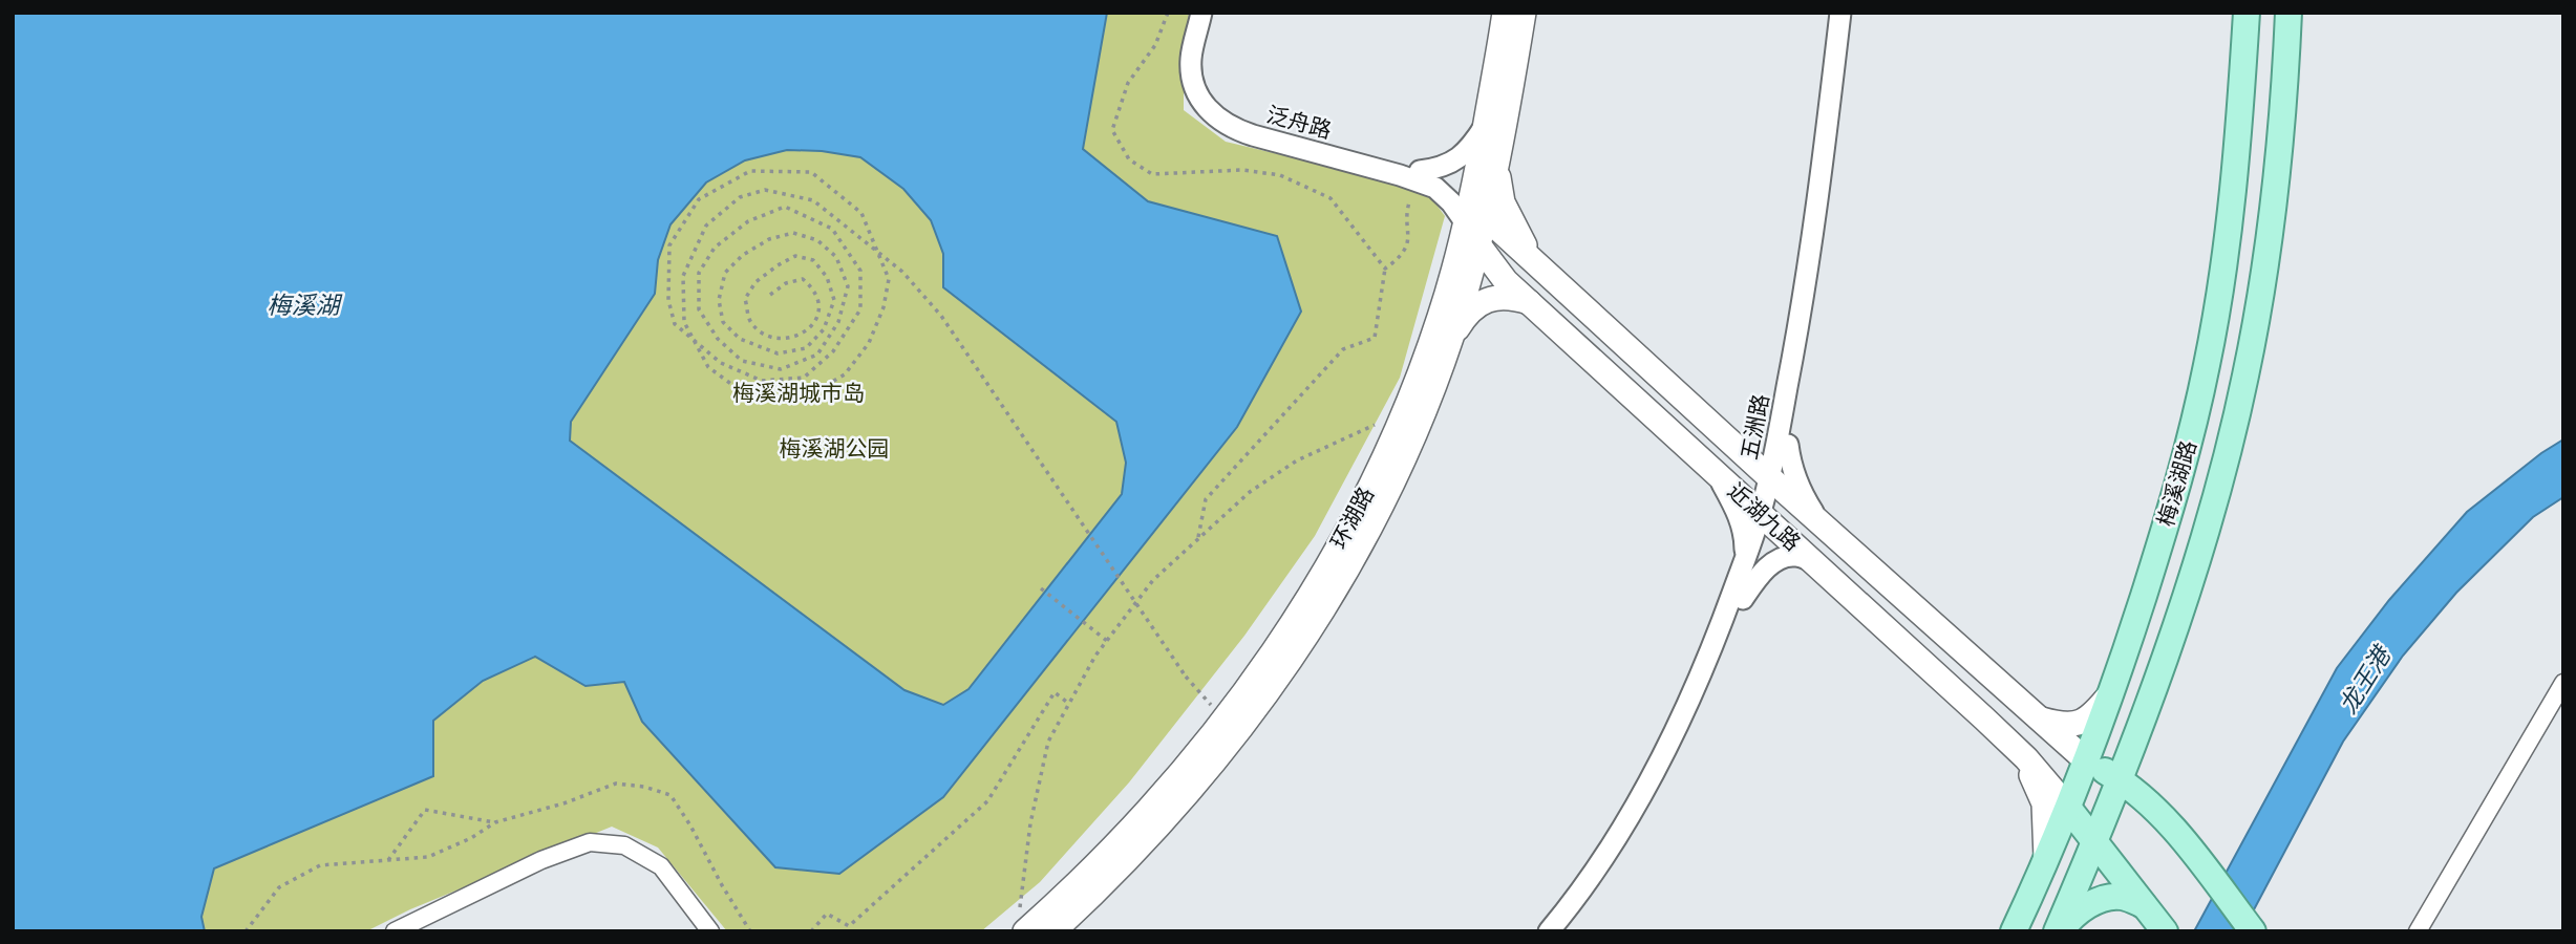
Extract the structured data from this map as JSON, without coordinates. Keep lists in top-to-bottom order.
{
  "streets": {
    "main road": ["梅溪湖路", "近湖九路", "环湖路"],
    "street": ["泛舟路", "五洲路"]
  },
  "crossings": [
    ["泛舟路", "近湖九路"],
    ["泛舟路", "环湖路"],
    ["五洲路", "近湖九路"],
    ["梅溪湖路", "近湖九路"],
    ["近湖九路", "环湖路"]
  ],
  "water": ["梅溪湖", "龙王港"],
  "parks": ["梅溪湖城市岛", "梅溪湖公园"]
}
